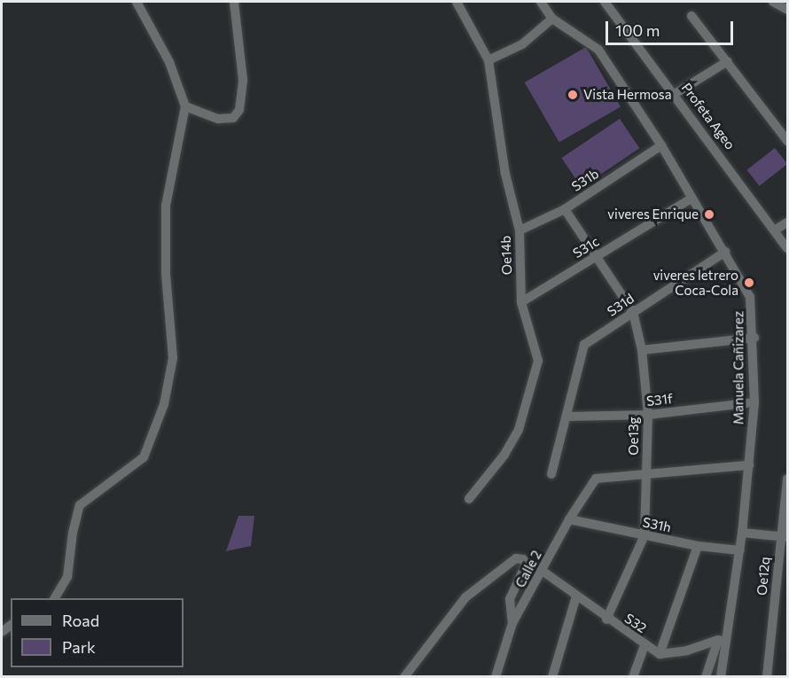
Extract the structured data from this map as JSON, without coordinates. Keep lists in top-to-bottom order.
{
  "streets": {
    "street": [
      "Profeta Ageo",
      "S31b",
      "S31c",
      "Oe14b",
      "S31d",
      "Manuela Cañizarez",
      "S31f",
      "Oe13g",
      "S31h",
      "Calle 2",
      "Oe12q",
      "S32"
    ]
  },
  "crossings": [
    ["S31b", "Oe14b"],
    ["S31b", "Manuela Cañizarez"],
    ["S31b", "Oe13g"],
    ["S31c", "Oe14b"],
    ["S31c", "Manuela Cañizarez"],
    ["S31c", "Oe13g"],
    ["S31d", "Manuela Cañizarez"],
    ["S31d", "S31f"],
    ["S31d", "Oe13g"],
    ["Manuela Cañizarez", "S31f"],
    ["Manuela Cañizarez", "S31h"],
    ["S31f", "Oe13g"],
    ["Oe13g", "S31h"],
    ["Oe13g", "Calle 2"],
    ["Oe13g", "S32"],
    ["S31h", "Calle 2"],
    ["Calle 2", "S32"]
  ],
  "places": ["Vista Hermosa", "viveres Enrique", "viveres letrero Coca-Cola"],
  "legend": ["Road", "Park"],
  "scale_bar": "100 m"
}
